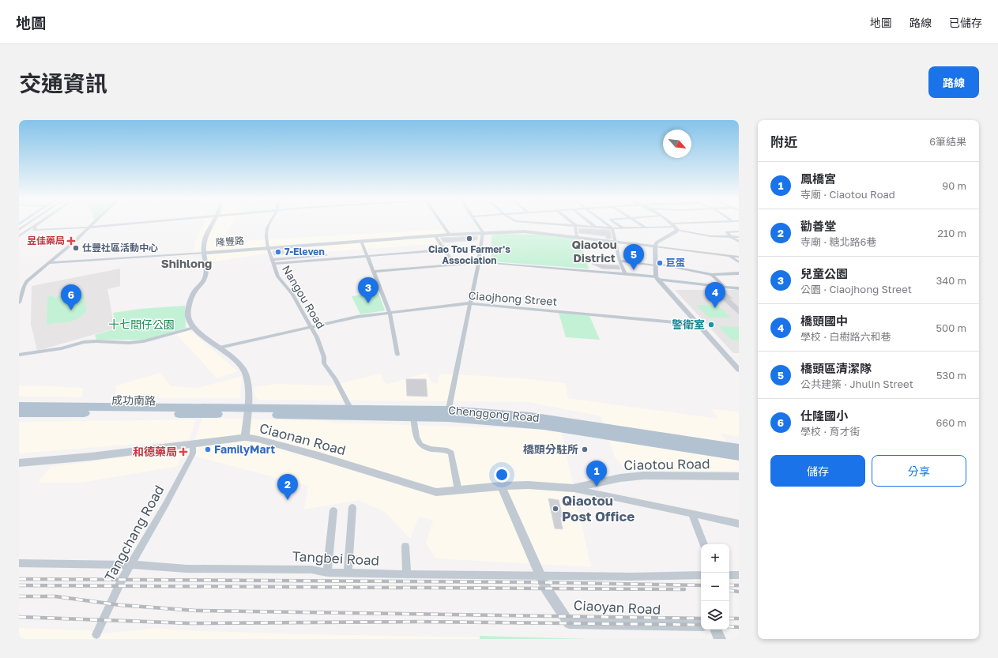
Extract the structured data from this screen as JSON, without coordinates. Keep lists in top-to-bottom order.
{
  "streets": {
    "main road": ["成功南路", "Chenggong Road"],
    "street": [
      "隆豐路",
      "Nangou Road",
      "Ciaojhong Street",
      "Ciaonan Road",
      "Ciaotou Road",
      "Tangchang Road",
      "Tangbei Road",
      "Ciaoyan Road"
    ]
  },
  "crossings": [
    ["隆豐路", "Nangou Road"],
    ["Nangou Road", "Ciaojhong Street"],
    ["Nangou Road", "Chenggong Road"],
    ["成功南路", "Chenggong Road"],
    ["Ciaonan Road", "Ciaotou Road"],
    ["Ciaonan Road", "Tangchang Road"],
    ["Ciaonan Road", "Ciaoyan Road"],
    ["Ciaotou Road", "Ciaoyan Road"],
    ["Tangchang Road", "Tangbei Road"],
    ["Tangbei Road", "Ciaoyan Road"]
  ],
  "districts": ["Qiaotou District", "Shihlong"],
  "parks": ["十七間仔公園"],
  "places": {
    "other": [
      "Ciao Tou Farmer's Association",
      "仕豐社區活動中心",
      "7-Eleven",
      "巨蛋",
      "警衛室",
      "FamilyMart",
      "橋頭分駐所",
      "Qiaotou Post Office"
    ],
    "health": ["昱佳藥局", "和德藥局"]
  },
  "north": "bottom right",
  "page": {
    "header": "地圖",
    "nav": ["地圖", "路線", "已儲存"],
    "title": "交通資訊",
    "buttons": [
      "路線",
      ["儲存", "分享"]
    ],
    "heading": ["附近", "6筆結果"],
    "list": [
      {
        "mark": "1",
        "name": "鳳橋宮",
        "note": "寺廟 · Ciaotou Road",
        "value": "90 m"
      },
      {
        "mark": "2",
        "name": "勸善堂",
        "note": "寺廟 · 糖北路6巷",
        "value": "210 m"
      },
      {
        "mark": "3",
        "name": "兒童公園",
        "note": "公園 · Ciaojhong Street",
        "value": "340 m"
      },
      {
        "mark": "4",
        "name": "橋頭國中",
        "note": "學校 · 白樹路六和巷",
        "value": "500 m"
      },
      {
        "mark": "5",
        "name": "橋頭區清潔隊",
        "note": "公共建築 · Jhulin Street",
        "value": "530 m"
      },
      {
        "mark": "6",
        "name": "仕隆國小",
        "note": "學校 · 育才街",
        "value": "660 m"
      }
    ],
    "pins": [
      "5",
      "3",
      "4",
      "6",
      "1",
      "2"
    ],
    "map_buttons": ["+", "−"]
  }
}
